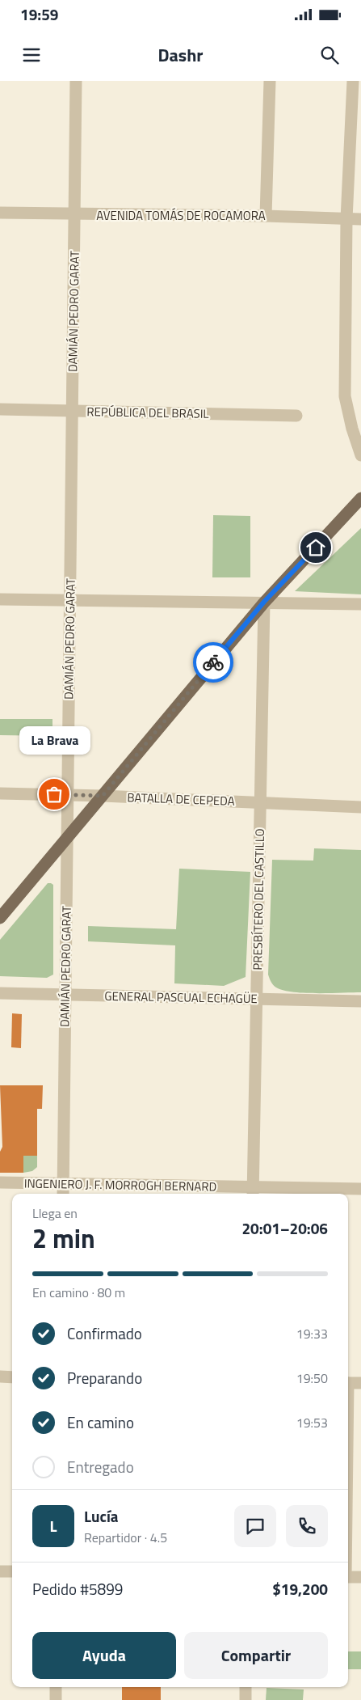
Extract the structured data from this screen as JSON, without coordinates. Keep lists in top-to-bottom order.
{
  "streets": {
    "street": [
      "AVENIDA TOMÁS DE ROCAMORA",
      "DAMIÁN PEDRO GARAT",
      "REPÚBLICA DEL BRASIL",
      "BATALLA DE CEPEDA",
      "PRESBÍTERO DEL CASTILLO",
      "GENERAL PASCUAL ECHAGÜE",
      "INGENIERO J. F. MORROGH BERNARD"
    ]
  },
  "crossings": [
    ["AVENIDA TOMÁS DE ROCAMORA", "DAMIÁN PEDRO GARAT"],
    ["DAMIÁN PEDRO GARAT", "REPÚBLICA DEL BRASIL"],
    ["DAMIÁN PEDRO GARAT", "BATALLA DE CEPEDA"],
    ["DAMIÁN PEDRO GARAT", "GENERAL PASCUAL ECHAGÜE"],
    ["DAMIÁN PEDRO GARAT", "INGENIERO J. F. MORROGH BERNARD"],
    ["BATALLA DE CEPEDA", "PRESBÍTERO DEL CASTILLO"],
    ["PRESBÍTERO DEL CASTILLO", "GENERAL PASCUAL ECHAGÜE"],
    ["PRESBÍTERO DEL CASTILLO", "INGENIERO J. F. MORROGH BERNARD"]
  ],
  "places": ["La Brava"],
  "page": {
    "status": "19:59",
    "header": "Dashr",
    "bubble": "La Brava",
    "heading": ["2 min", "Llega en", "20:01–20:06"],
    "panel": [
      "Lucía",
      "Repartidor · 4.5",
      "Pedido #5899",
      "$19,200"
    ],
    "bar": "En camino · 80 m",
    "list": [
      ["Confirmado", "19:33"],
      ["Preparando", "19:50"],
      ["En camino", "19:53"],
      "Entregado"
    ],
    "round": "L",
    "buttons": ["Ayuda", "Compartir"]
  }
}
